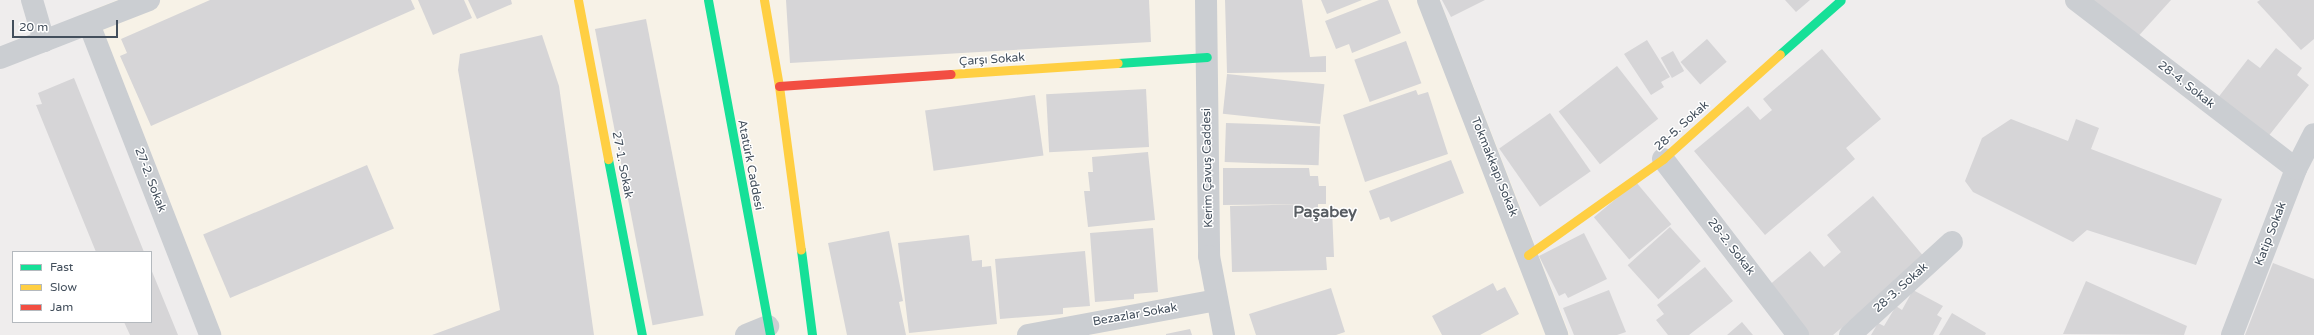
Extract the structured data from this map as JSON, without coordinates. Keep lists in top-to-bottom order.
{
  "streets": {
    "street": [
      "Çarşı Sokak",
      "28-4. Sokak",
      "28-5. Sokak",
      "27-1. Sokak",
      "Atatürk Caddesi",
      "Tokmakkapı Sokak",
      "Kerim Çavuş Caddesi",
      "27-2. Sokak",
      "Katip Sokak",
      "28-2. Sokak",
      "28-3. Sokak",
      "Bezazlar Sokak"
    ]
  },
  "crossings": [
    ["Çarşı Sokak", "Kerim Çavuş Caddesi"],
    ["28-4. Sokak", "Katip Sokak"],
    ["28-5. Sokak", "Tokmakkapı Sokak"],
    ["28-5. Sokak", "28-2. Sokak"],
    ["Kerim Çavuş Caddesi", "Bezazlar Sokak"]
  ],
  "districts": ["Paşabey"],
  "legend": ["Fast", "Slow", "Jam"],
  "scale_bar": "20 m"
}
